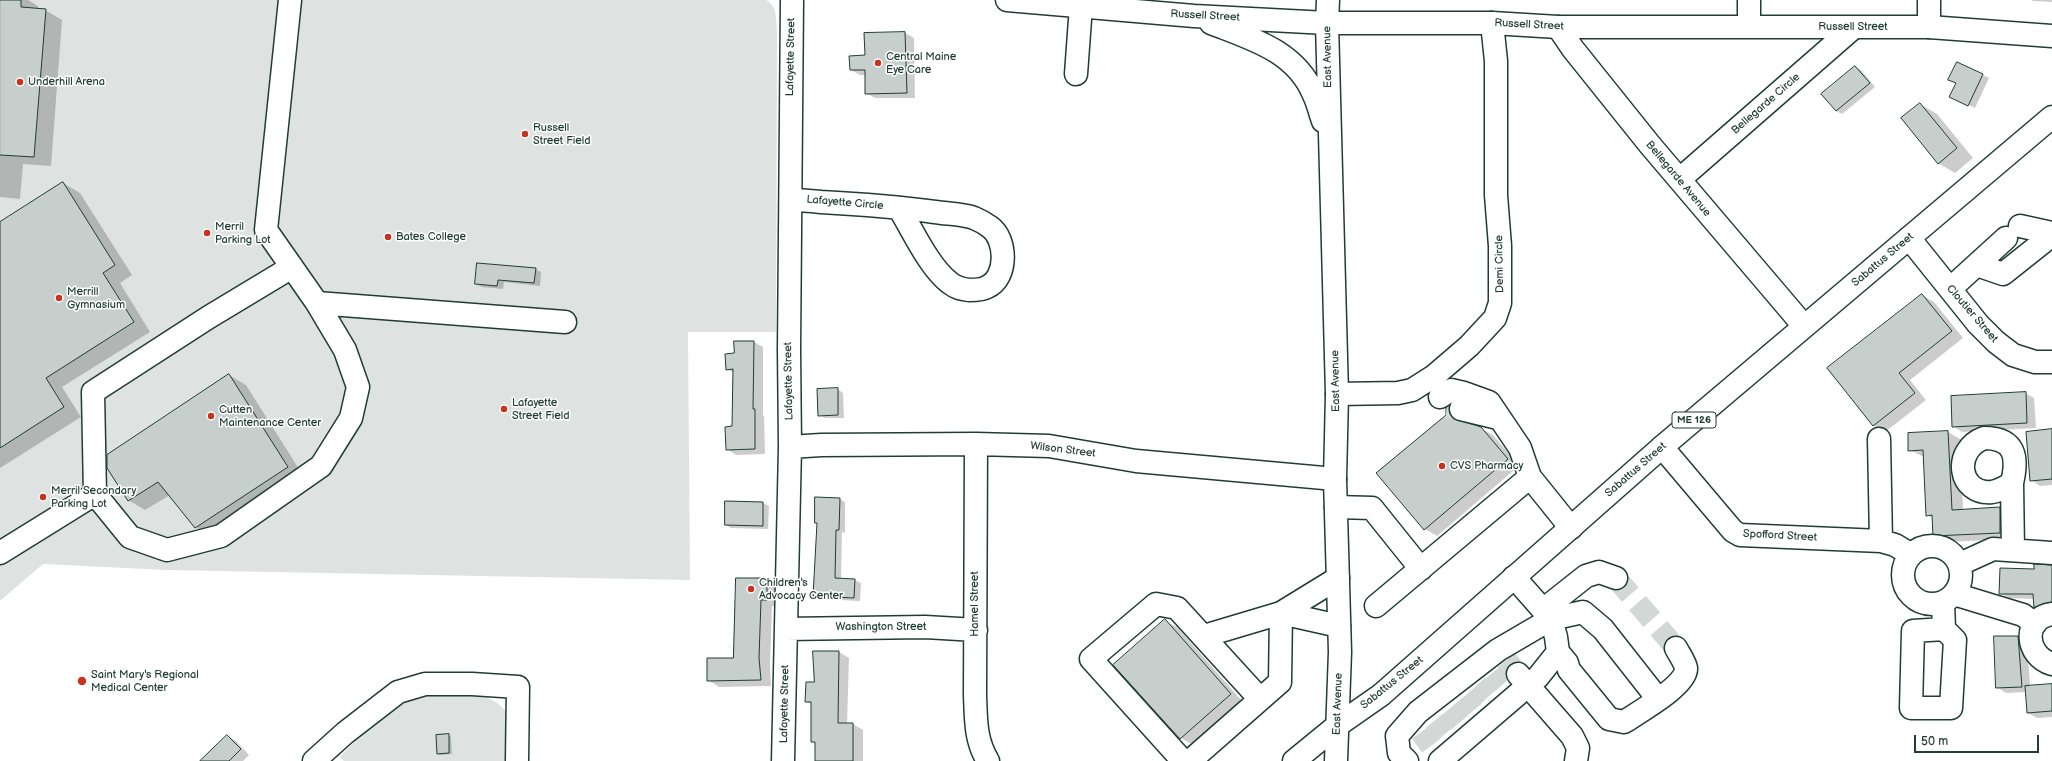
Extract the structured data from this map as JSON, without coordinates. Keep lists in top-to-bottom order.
{
  "streets": {
    "street": [
      "Russell Street",
      "Lafayette Street",
      "East Avenue",
      "Bellegarde Circle",
      "Bellegarde Avenue",
      "Lafayette Circle",
      "Sabattus Street",
      "Demi Circle",
      "Cloutier Street",
      "ME 126",
      "Wilson Street",
      "Spofford Street",
      "Hamel Street",
      "Washington Street"
    ]
  },
  "crossings": [
    ["Russell Street", "East Avenue"],
    ["Russell Street", "Bellegarde Circle"],
    ["Russell Street", "Bellegarde Avenue"],
    ["Russell Street", "Demi Circle"],
    ["Lafayette Street", "Lafayette Circle"],
    ["Lafayette Street", "Wilson Street"],
    ["Lafayette Street", "Washington Street"],
    ["East Avenue", "Sabattus Street"],
    ["East Avenue", "Demi Circle"],
    ["East Avenue", "Wilson Street"],
    ["Bellegarde Circle", "Bellegarde Avenue"],
    ["Bellegarde Avenue", "Sabattus Street"],
    ["Sabattus Street", "Cloutier Street"],
    ["Sabattus Street", "Spofford Street"],
    ["Wilson Street", "Hamel Street"],
    ["Hamel Street", "Washington Street"]
  ],
  "places": [
    "Central Maine Eye Care",
    "Underhill Arena",
    "Russell Street Field",
    "Merril Parking Lot",
    "Bates College",
    "Merrill Gymnasium",
    "Lafayette Street Field",
    "Cutten Maintenance Center",
    "CVS Pharmacy",
    "Merril Secondary Parking Lot",
    "Children's Advocacy Center",
    "Saint Mary's Regional Medical Center"
  ],
  "scale_bar": "50 m"
}
